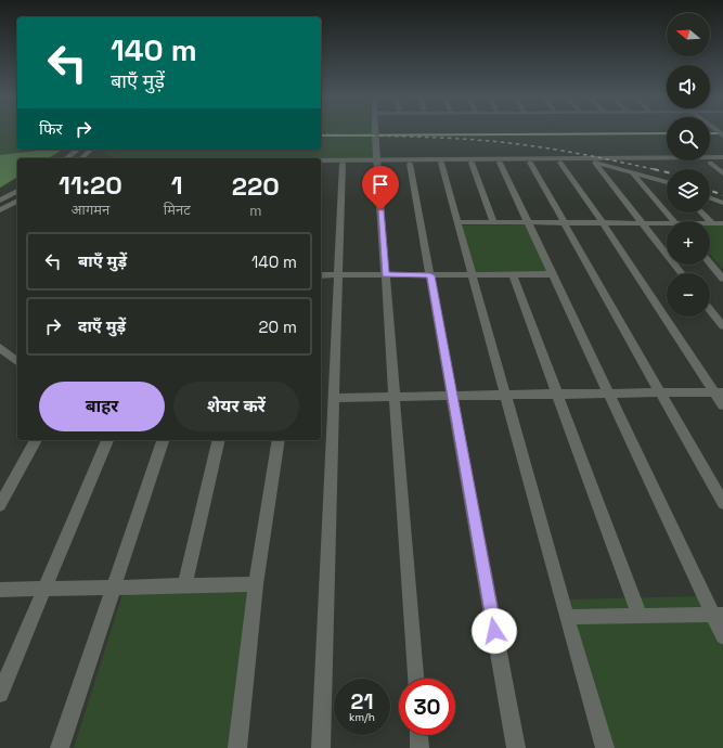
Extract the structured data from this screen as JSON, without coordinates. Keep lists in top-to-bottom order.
{
  "north": "left",
  "page": {
    "map_buttons": ["+", "−"],
    "turn": ["140 m", "बाएँ मुड़ें"],
    "then": "फिर",
    "eta": [
      "11:20",
      "आगमन",
      "1",
      "मिनट",
      "220",
      "m"
    ],
    "list": [
      {
        "name": "बाएँ मुड़ें",
        "value": "140 m"
      },
      {
        "name": "दाएँ मुड़ें",
        "value": "20 m"
      }
    ],
    "buttons": ["बाहर", "शेयर करें"],
    "speed": "21 km/h",
    "limit": "30"
  }
}
